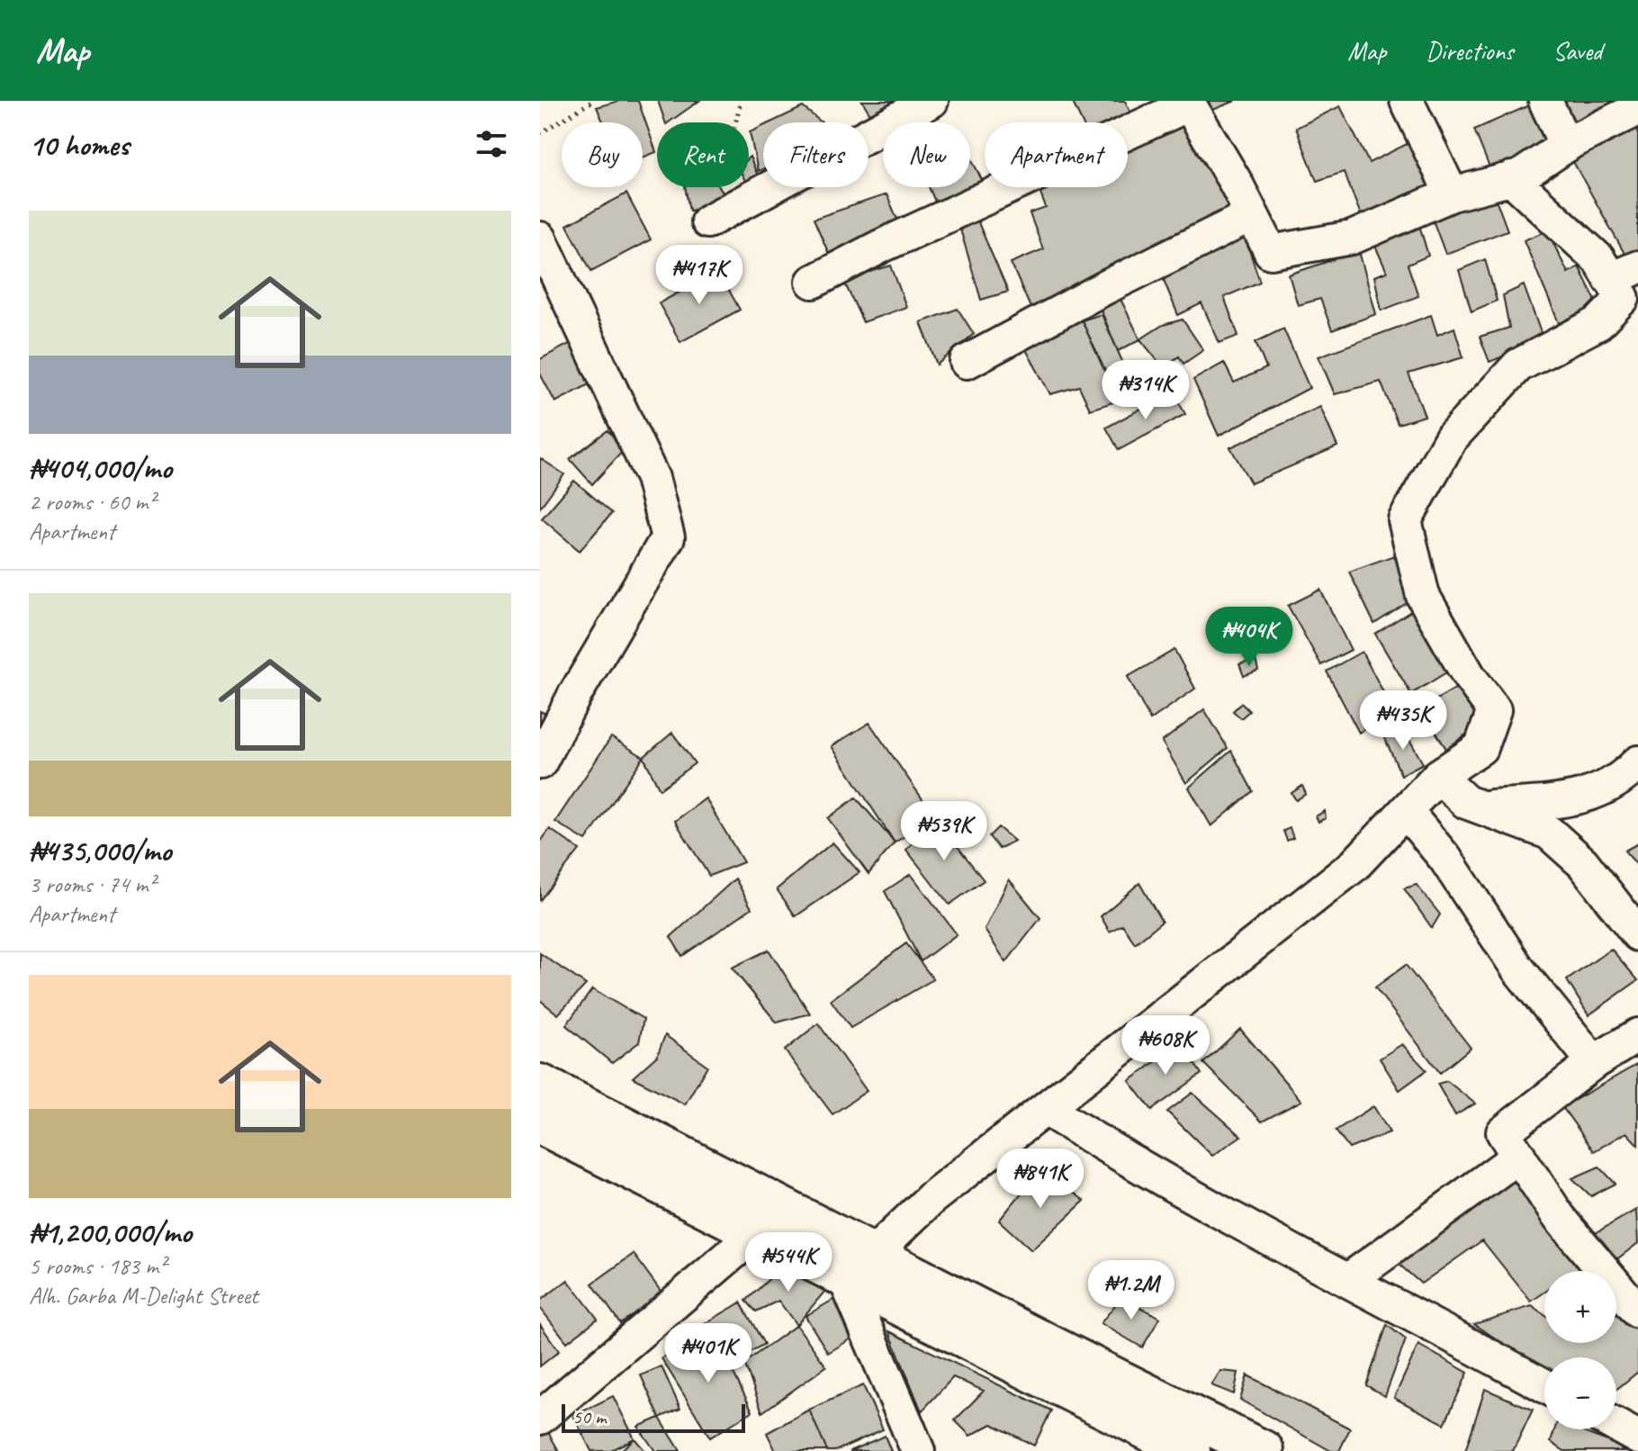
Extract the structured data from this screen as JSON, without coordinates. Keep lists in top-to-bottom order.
{
  "scale_bar": "50 m",
  "page": {
    "header": "Map",
    "nav": ["Map", "Directions", "Saved"],
    "heading": "10 homes",
    "chip": [
      "Buy",
      "Rent",
      "Filters",
      "New",
      "Apartment"
    ],
    "list": [
      {
        "name": "₦404,000/mo",
        "note": "2 rooms · 60 m² · Apartment"
      },
      {
        "name": "₦435,000/mo",
        "note": "3 rooms · 74 m² · Apartment"
      },
      {
        "name": "₦1,200,000/mo",
        "note": "5 rooms · 183 m² · Alh. Garba M-Delight Street"
      }
    ],
    "price": [
      "₦417K",
      "₦314K",
      "₦404K",
      "₦435K",
      "₦539K",
      "₦608K",
      "₦841K",
      "₦544K",
      "₦1.2M",
      "₦401K"
    ],
    "map_buttons": ["+", "−"],
    "scale": "50 m"
  }
}
